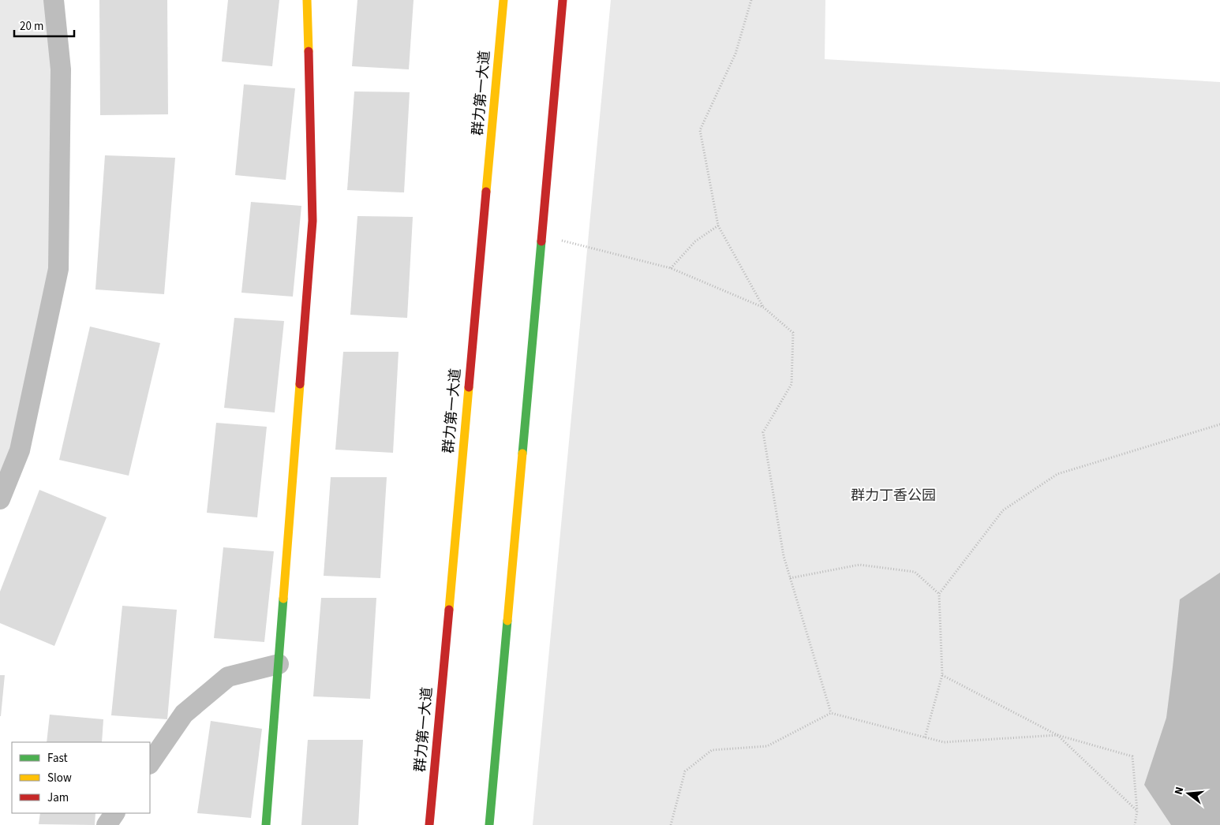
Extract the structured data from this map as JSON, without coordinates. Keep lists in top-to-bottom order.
{
  "streets": {
    "main road": ["群力第一大道"]
  },
  "parks": ["群力丁香公园"],
  "legend": ["Fast", "Slow", "Jam"],
  "scale_bar": "20 m",
  "north": "left"
}
